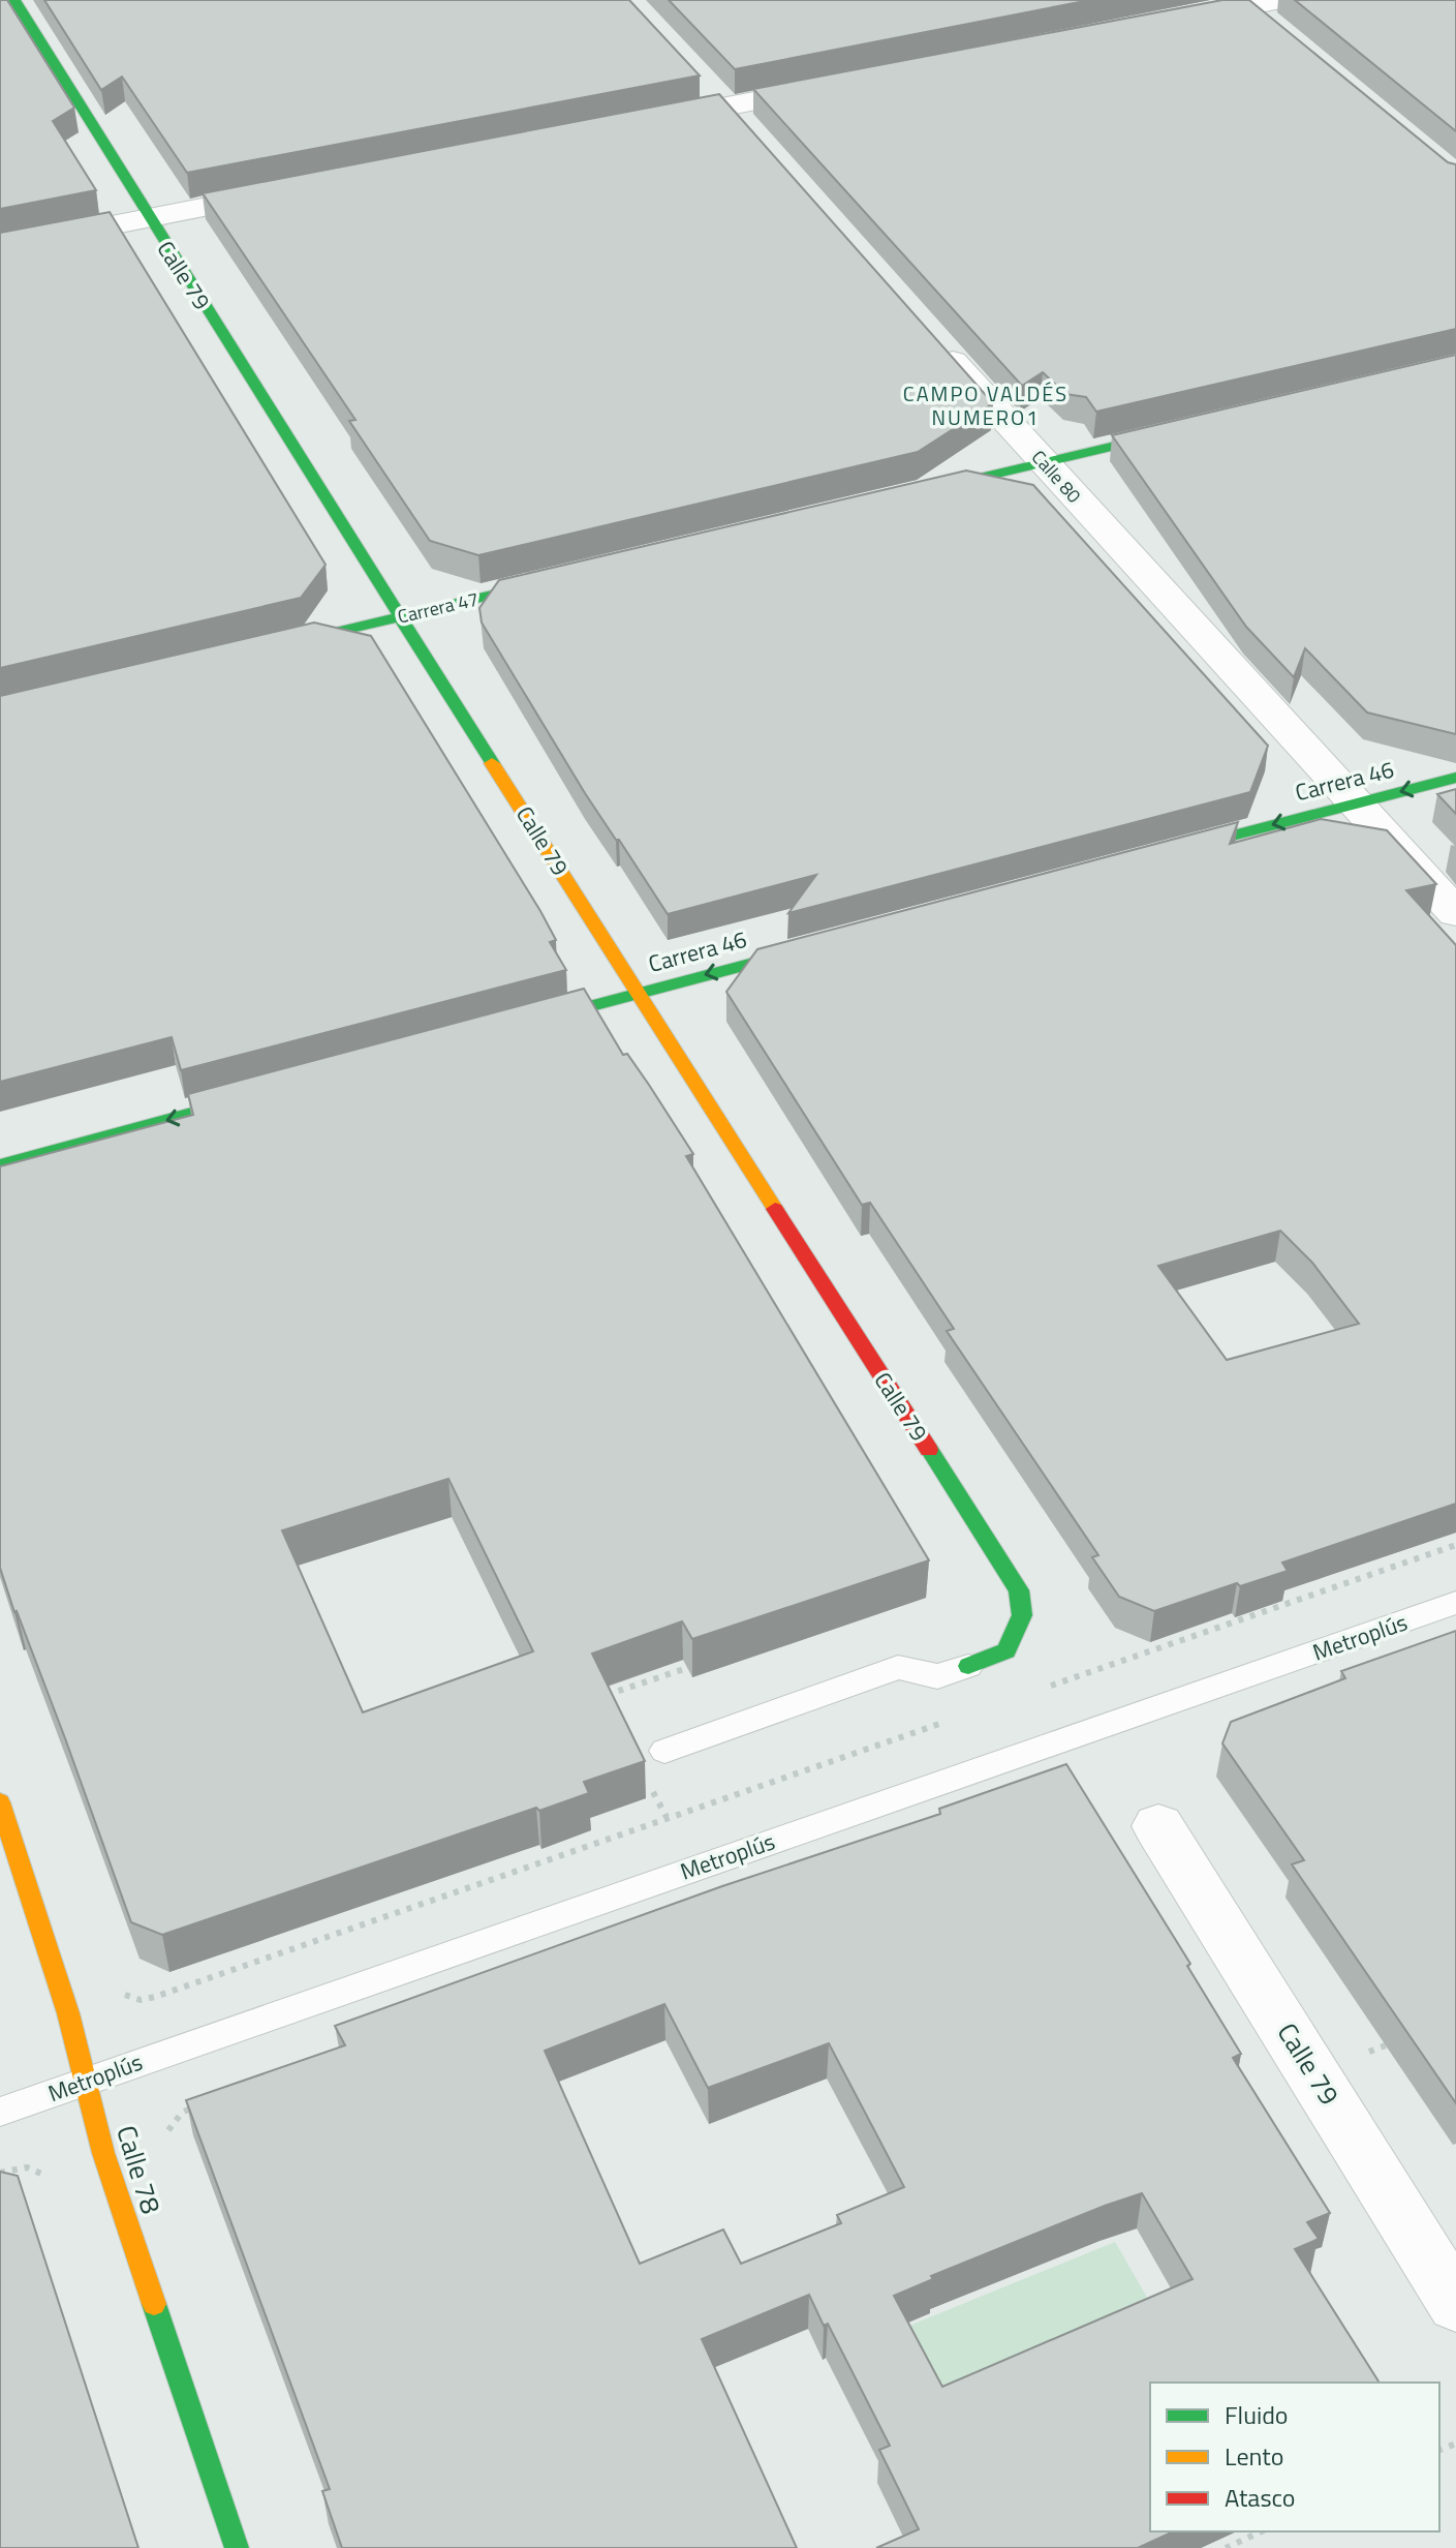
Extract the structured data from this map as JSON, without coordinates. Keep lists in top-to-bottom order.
{
  "streets": {
    "street": [
      "Calle 79",
      "Calle 80",
      "Carrera 47",
      "Carrera 46",
      "Calle 78"
    ],
    "lane": ["Metroplús"]
  },
  "crossings": [
    ["Calle 79", "Carrera 47"],
    ["Calle 79", "Carrera 46"],
    ["Calle 80", "Carrera 46"],
    ["Metroplús", "Calle 78"]
  ],
  "one_way": ["Carrera 46"],
  "districts": ["CAMPO VALDÉS NUMERO1"],
  "legend": ["Fluido", "Lento", "Atasco"]
}
